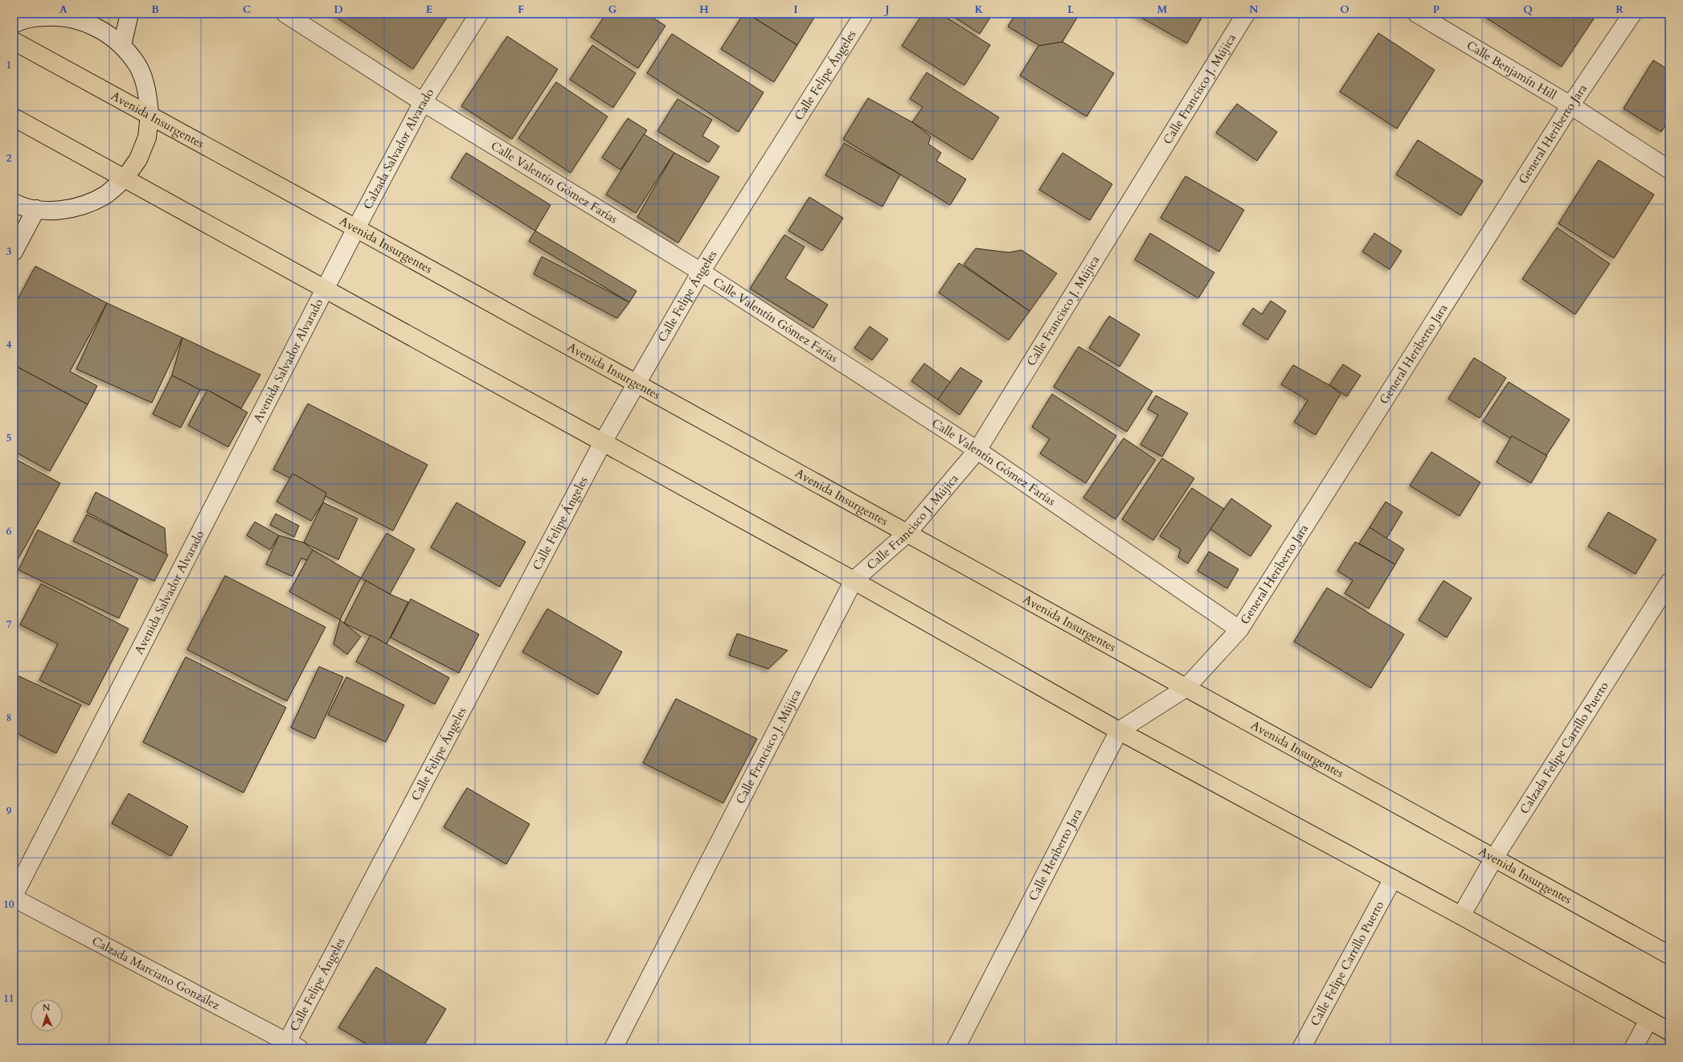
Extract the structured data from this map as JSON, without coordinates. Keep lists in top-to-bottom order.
{
  "streets": {
    "main road": ["Avenida Insurgentes"],
    "street": [
      "Calle Benjamín Hill",
      "Calle Felipe Ángeles",
      "Calle Francisco J. Mújica",
      "General Heriberto Jara",
      "Calzada Salvador Alvarado",
      "Calle Valentín Gómez Farías",
      "Avenida Salvador Alvarado",
      "Calzada Felipe Carrillo Puerto",
      "Calle Heriberto Jara",
      "Calle Felipe Carrillo Puerto",
      "Calzada Marciano González"
    ]
  },
  "crossings": [
    ["Calle Benjamín Hill", "General Heriberto Jara"],
    ["Calle Felipe Ángeles", "Avenida Insurgentes"],
    ["Calle Felipe Ángeles", "Calle Valentín Gómez Farías"],
    ["Calle Felipe Ángeles", "Calzada Marciano González"],
    ["Calle Francisco J. Mújica", "Avenida Insurgentes"],
    ["Calle Francisco J. Mújica", "Calle Valentín Gómez Farías"],
    ["Avenida Insurgentes", "General Heriberto Jara"],
    ["Avenida Insurgentes", "Calzada Salvador Alvarado"],
    ["Avenida Insurgentes", "Calzada Felipe Carrillo Puerto"],
    ["General Heriberto Jara", "Calle Valentín Gómez Farías"],
    ["Calzada Salvador Alvarado", "Calle Valentín Gómez Farías"],
    ["Calzada Salvador Alvarado", "Avenida Salvador Alvarado"],
    ["Avenida Salvador Alvarado", "Calzada Marciano González"]
  ],
  "north": "top",
  "grid": {
    "columns": [
      "A",
      "B",
      "C",
      "D",
      "E",
      "F",
      "G",
      "H",
      "I",
      "J",
      "K",
      "L",
      "M",
      "N",
      "O",
      "P",
      "Q",
      "R"
    ],
    "rows": [
      "1",
      "2",
      "3",
      "4",
      "5",
      "6",
      "7",
      "8",
      "9",
      "10",
      "11"
    ]
  }
}
